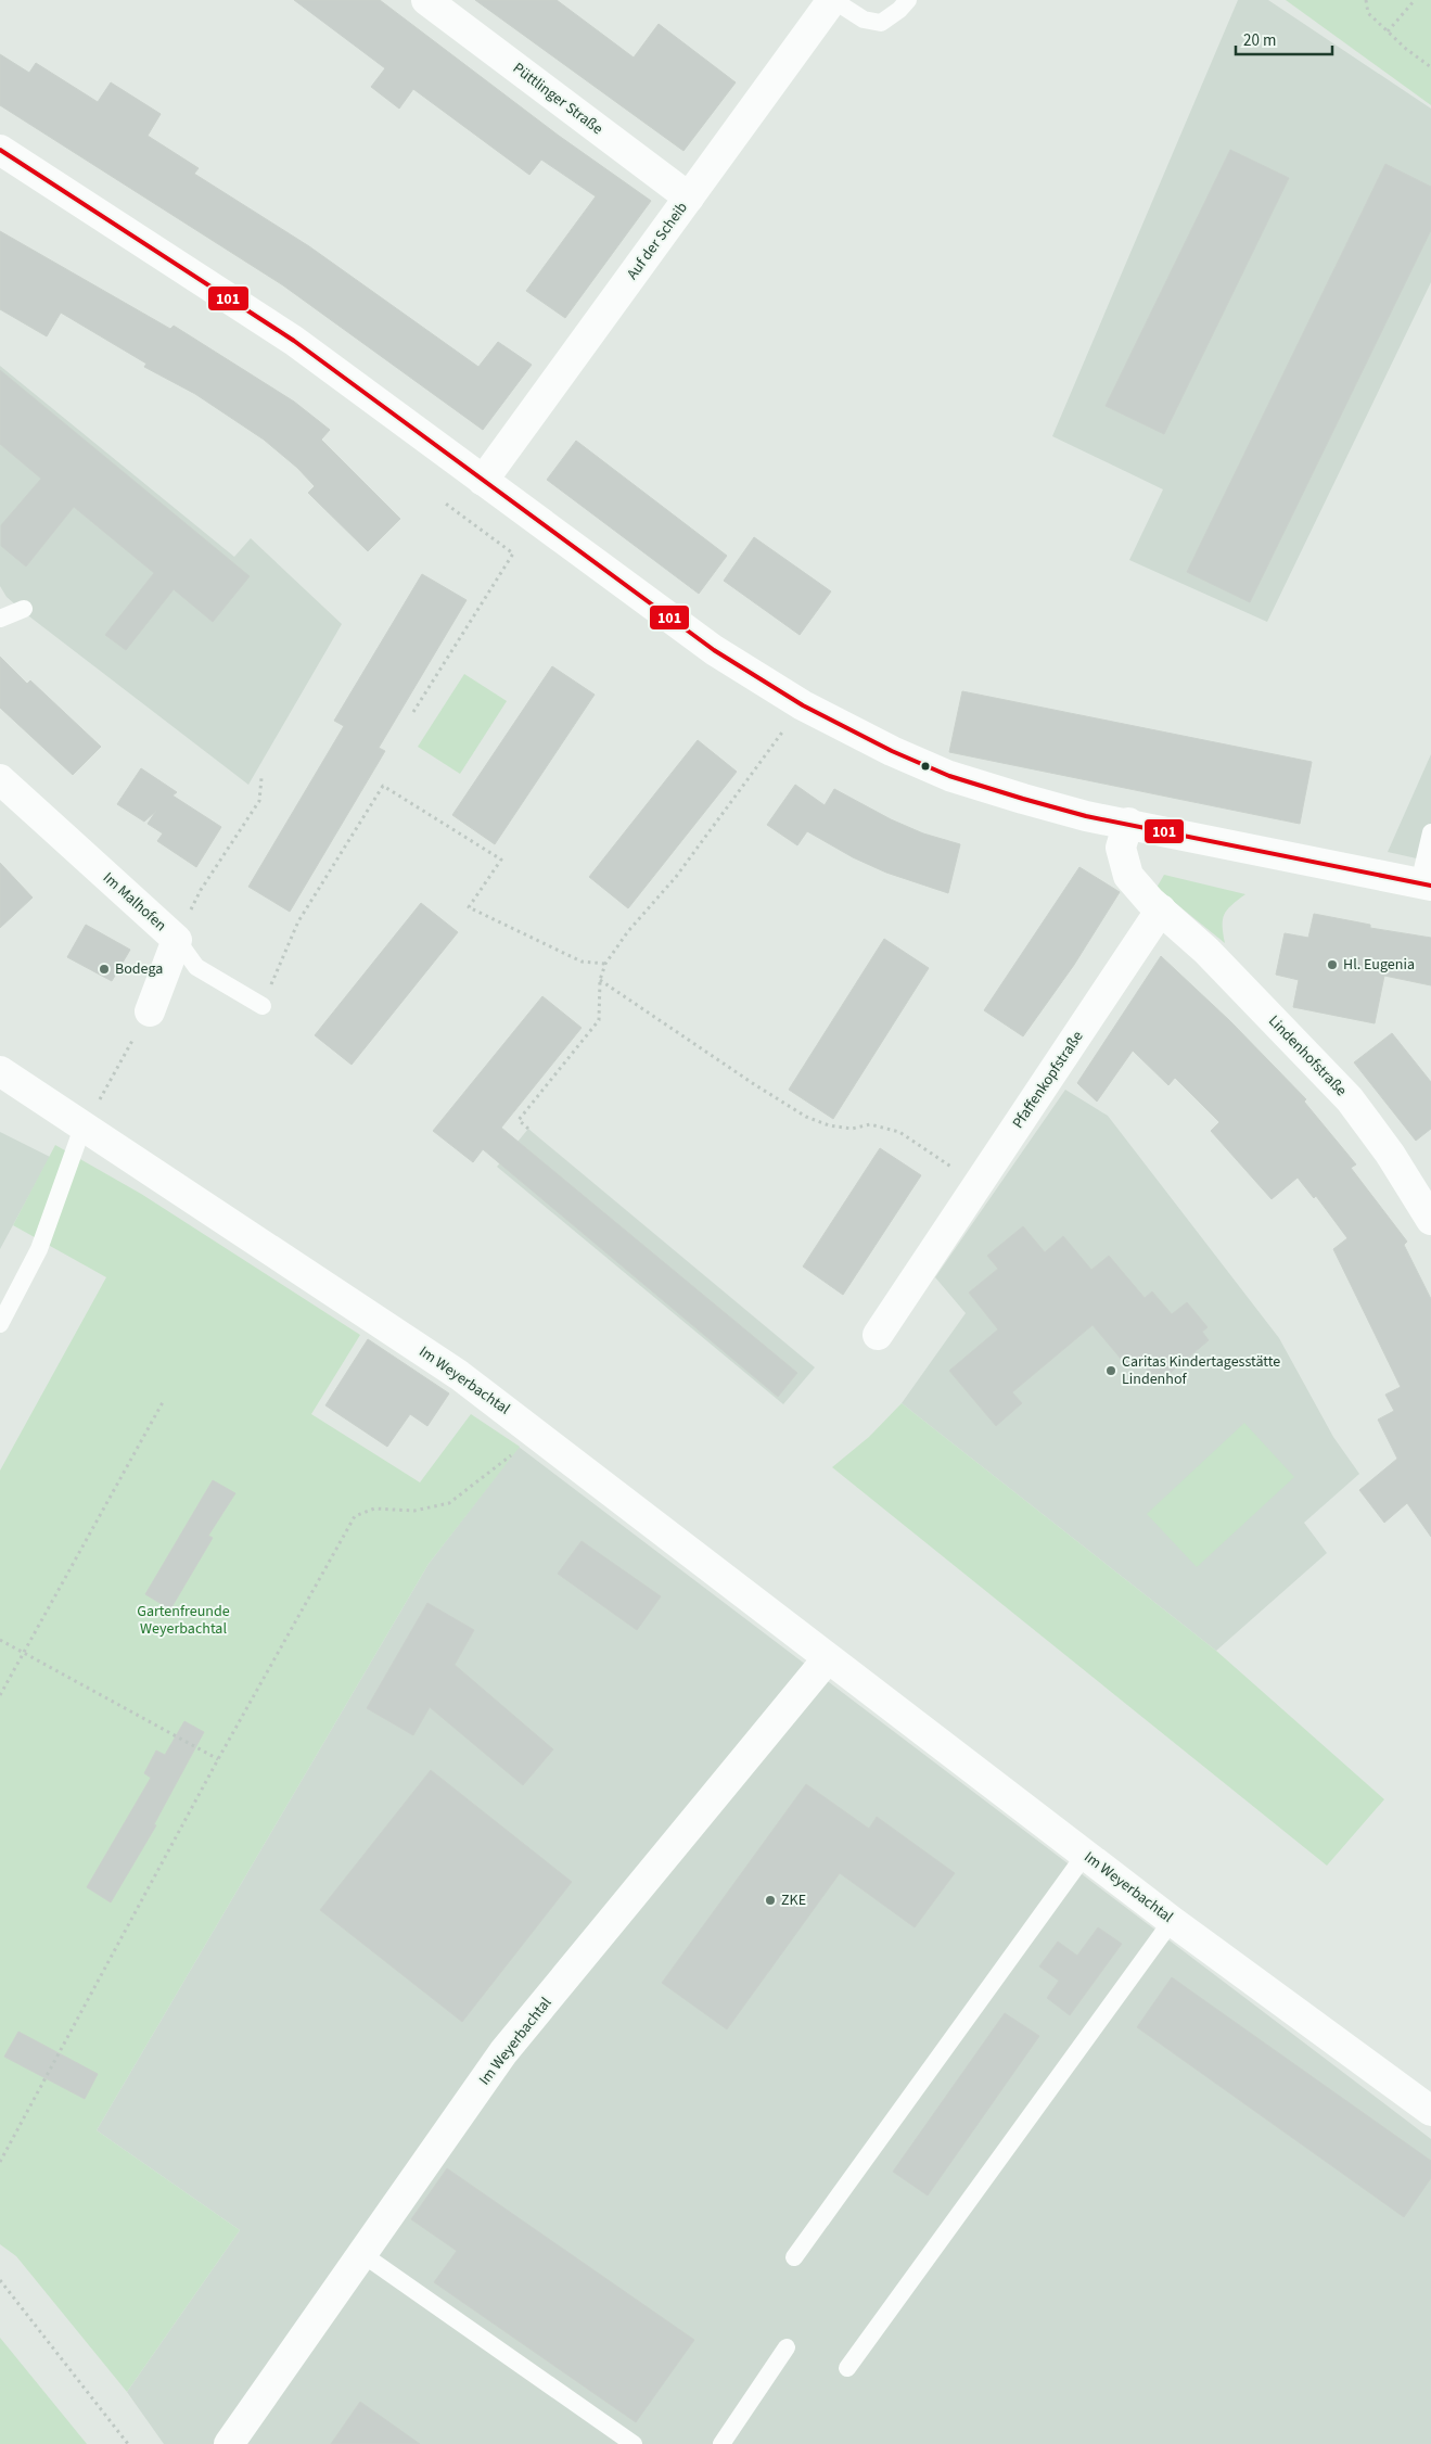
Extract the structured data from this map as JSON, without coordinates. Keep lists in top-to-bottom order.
{
  "streets": {
    "street": [
      "Püttlinger Straße",
      "Auf der Scheib",
      "Im Malhofen",
      "Lindenhofstraße",
      "Pfaffenkopfstraße",
      "Im Weyerbachtal"
    ]
  },
  "crossings": [
    ["Püttlinger Straße", "Auf der Scheib"],
    ["Lindenhofstraße", "Pfaffenkopfstraße"]
  ],
  "parks": ["Gartenfreunde Weyerbachtal"],
  "places": [
    "Hl. Eugenia",
    "Bodega",
    "Caritas Kindertagesstätte Lindenhof",
    "ZKE"
  ],
  "lines": ["transit line 101"],
  "scale_bar": "20 m"
}
